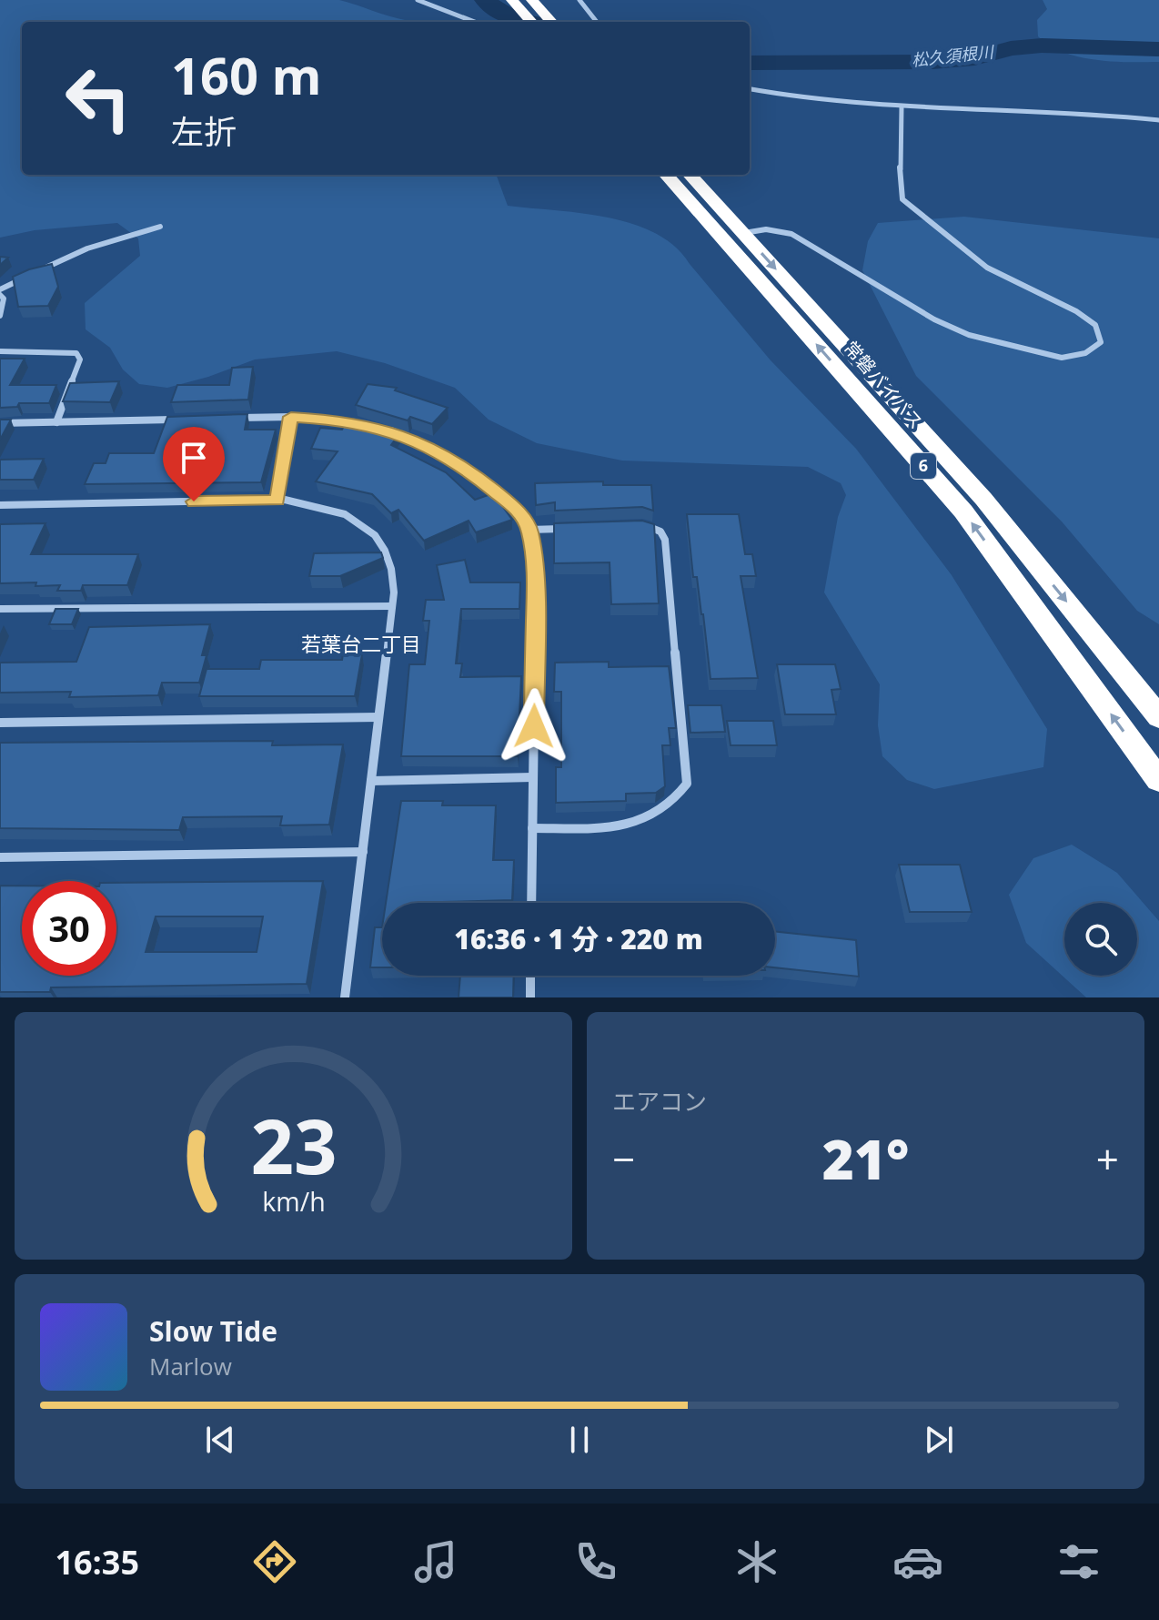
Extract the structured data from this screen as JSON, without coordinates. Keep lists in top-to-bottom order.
{
  "streets": {
    "highway": ["常磐バイパス", "6"]
  },
  "districts": ["若葉台二丁目"],
  "water": ["松久須根川"],
  "page": {
    "turn": ["160 m", "左折"],
    "limit": "30",
    "trip": "16:36 · 1 分 · 220 m",
    "tile": "エアコン",
    "heat": ["−", "21°", "+"],
    "song": ["Slow Tide", "Marlow"],
    "tabs": "16:35",
    "gauge": ["23", "km/h"]
  }
}
